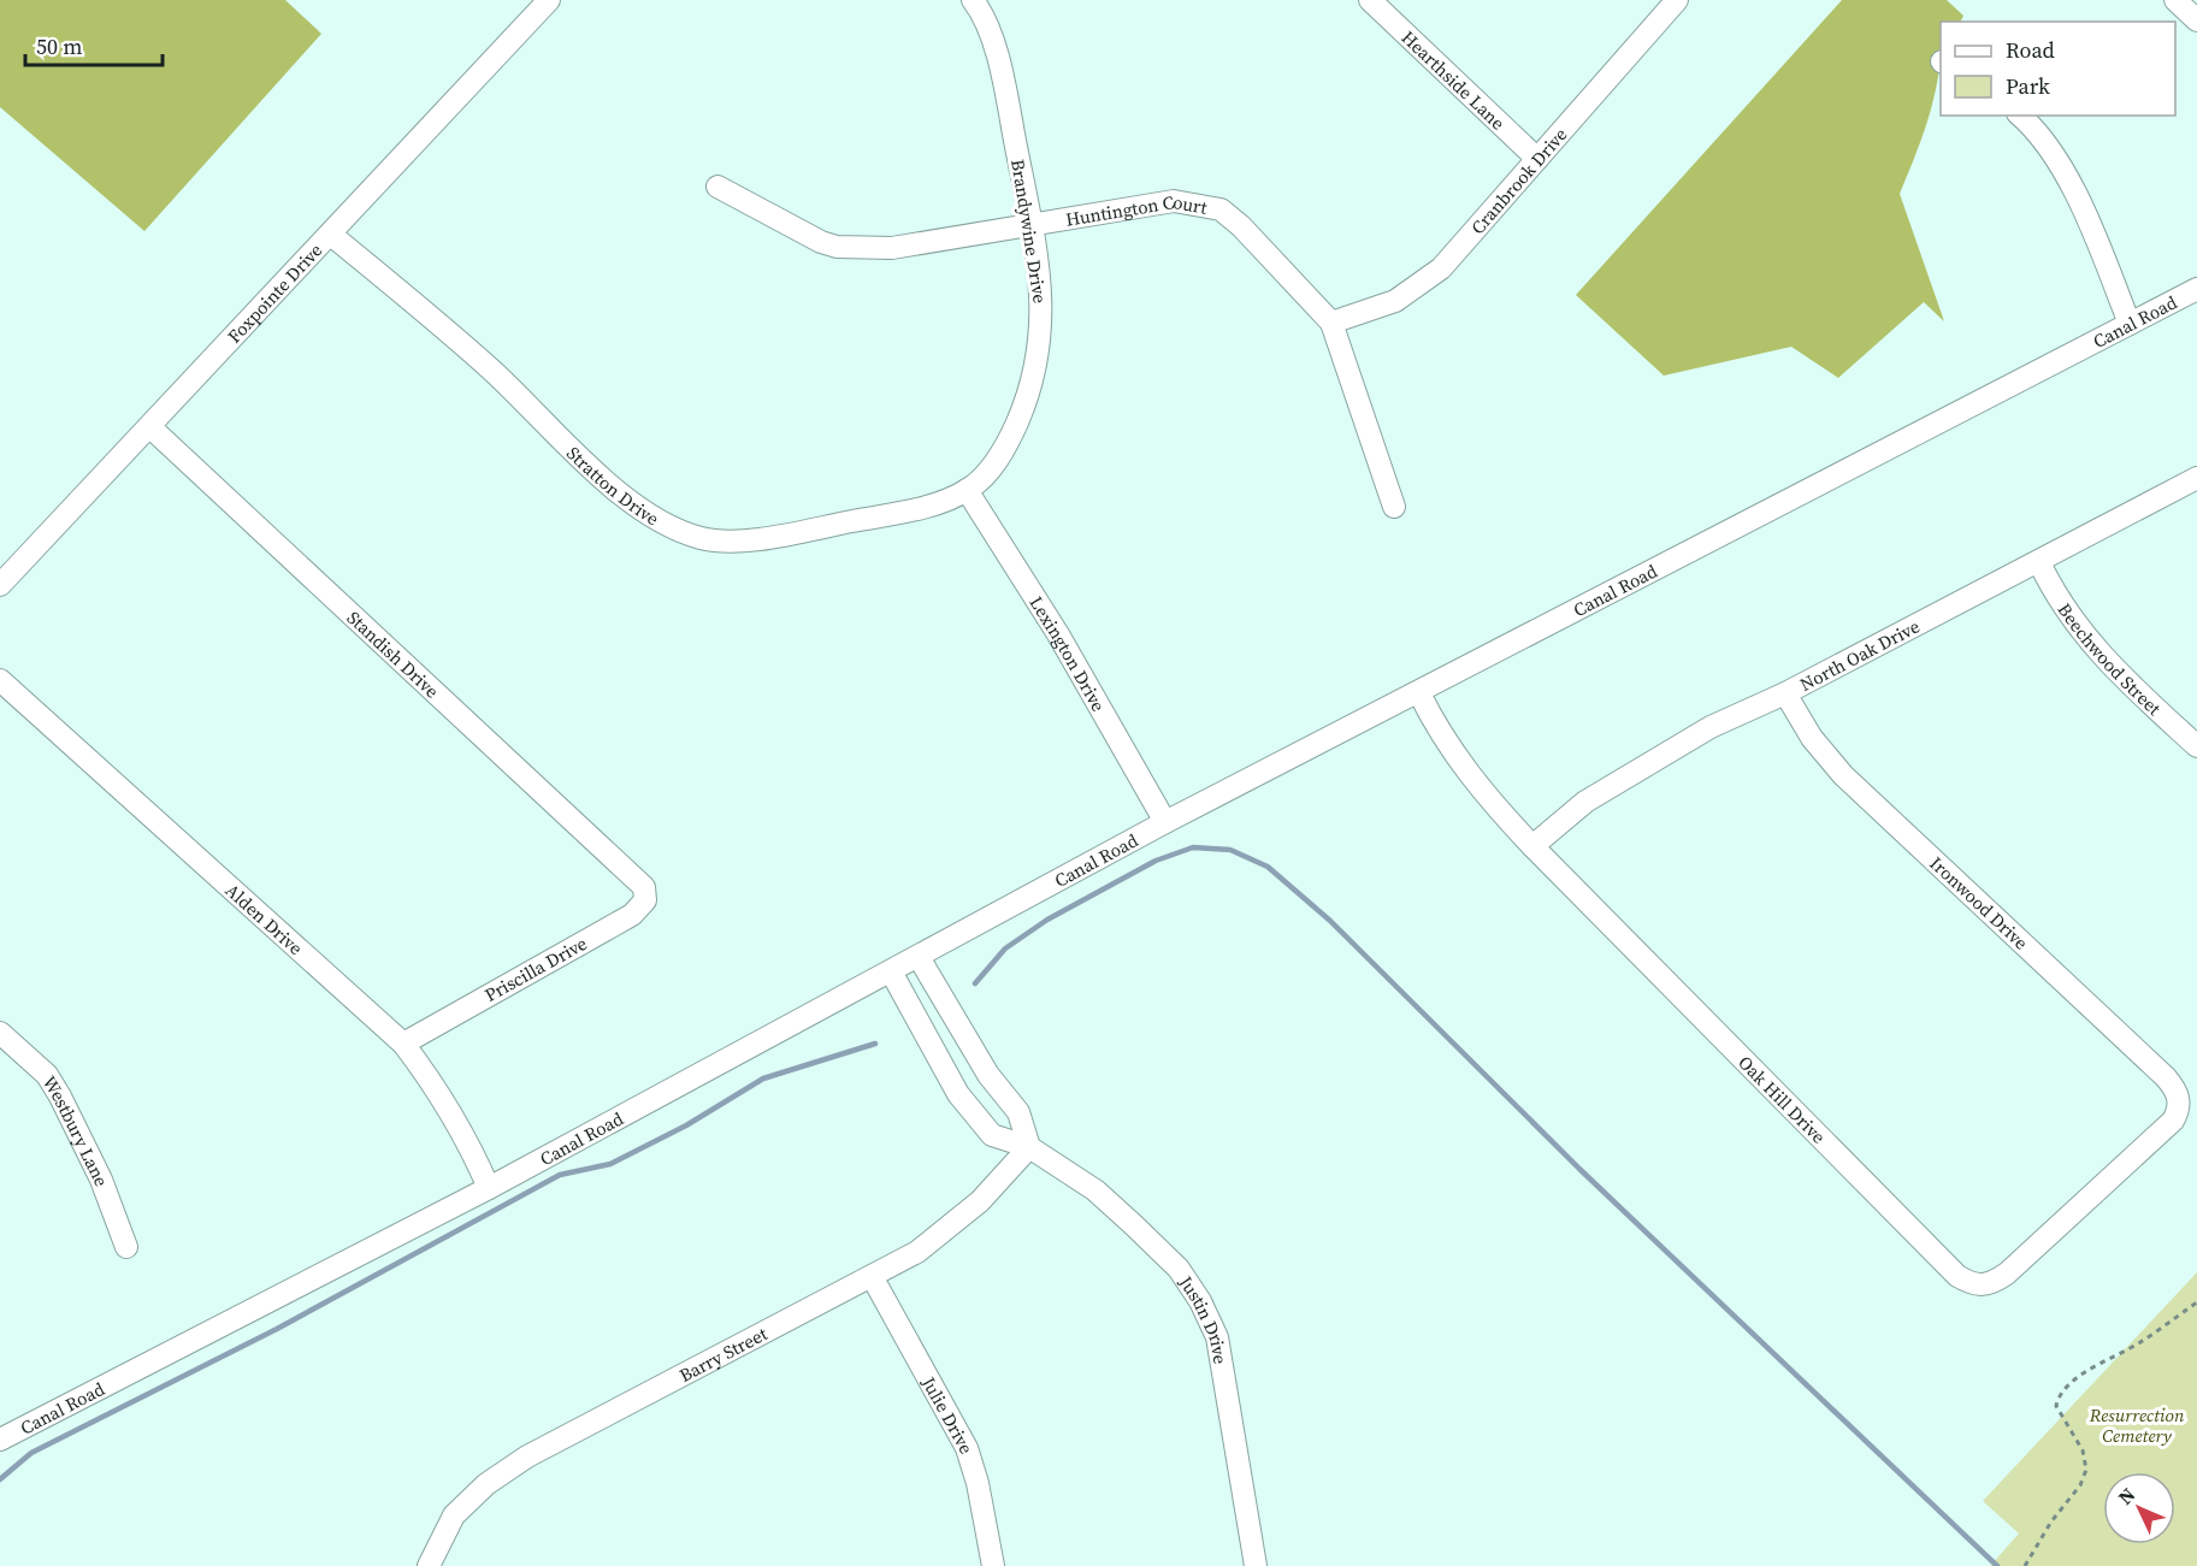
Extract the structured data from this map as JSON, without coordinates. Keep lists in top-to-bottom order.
{
  "streets": {
    "street": [
      "Hearthside Lane",
      "Cranbrook Drive",
      "Huntington Court",
      "Brandywine Drive",
      "Foxpointe Drive",
      "Canal Road",
      "Stratton Drive",
      "Standish Drive",
      "Lexington Drive",
      "North Oak Drive",
      "Beechwood Street",
      "Ironwood Drive",
      "Alden Drive",
      "Priscilla Drive",
      "Oak Hill Drive",
      "Westbury Lane",
      "Justin Drive",
      "Barry Street",
      "Julie Drive"
    ]
  },
  "crossings": [
    ["Hearthside Lane", "Cranbrook Drive"],
    ["Cranbrook Drive", "Huntington Court"],
    ["Huntington Court", "Brandywine Drive"],
    ["Brandywine Drive", "Stratton Drive"],
    ["Brandywine Drive", "Lexington Drive"],
    ["Foxpointe Drive", "Stratton Drive"],
    ["Foxpointe Drive", "Standish Drive"],
    ["Canal Road", "Lexington Drive"],
    ["Canal Road", "Alden Drive"],
    ["Canal Road", "Oak Hill Drive"],
    ["Canal Road", "Justin Drive"],
    ["Stratton Drive", "Lexington Drive"],
    ["Standish Drive", "Priscilla Drive"],
    ["North Oak Drive", "Beechwood Street"],
    ["North Oak Drive", "Ironwood Drive"],
    ["North Oak Drive", "Oak Hill Drive"],
    ["Ironwood Drive", "Oak Hill Drive"],
    ["Alden Drive", "Priscilla Drive"],
    ["Justin Drive", "Barry Street"],
    ["Barry Street", "Julie Drive"]
  ],
  "parks": ["Resurrection Cemetery"],
  "legend": ["Road", "Park"],
  "scale_bar": "50 m",
  "north": "top left"
}
